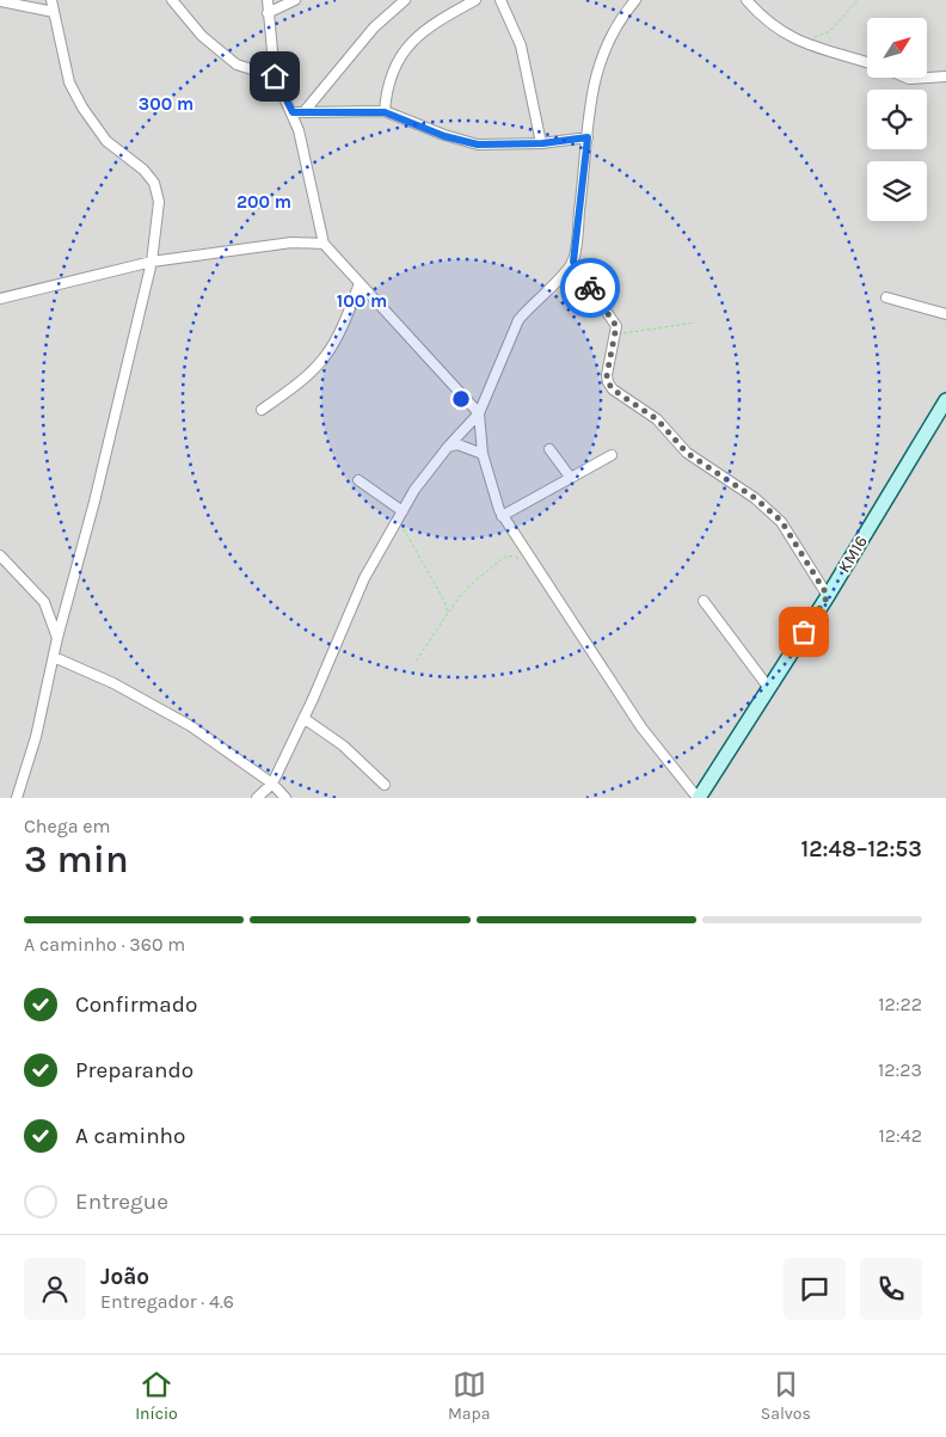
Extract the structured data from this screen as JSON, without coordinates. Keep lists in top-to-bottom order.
{
  "streets": {
    "street": ["KM16"]
  },
  "north": "top right",
  "page": {
    "heading": ["3 min", "Chega em", "12:48–12:53"],
    "panel": ["João", "Entregador · 4.6"],
    "bar": "A caminho · 360 m",
    "list": [
      ["Confirmado", "12:22"],
      ["Preparando", "12:23"],
      ["A caminho", "12:42"],
      "Entregue"
    ],
    "tabs": ["Início", "Mapa", "Salvos"]
  },
  "rings": ["300 m", "200 m", "100 m"]
}
